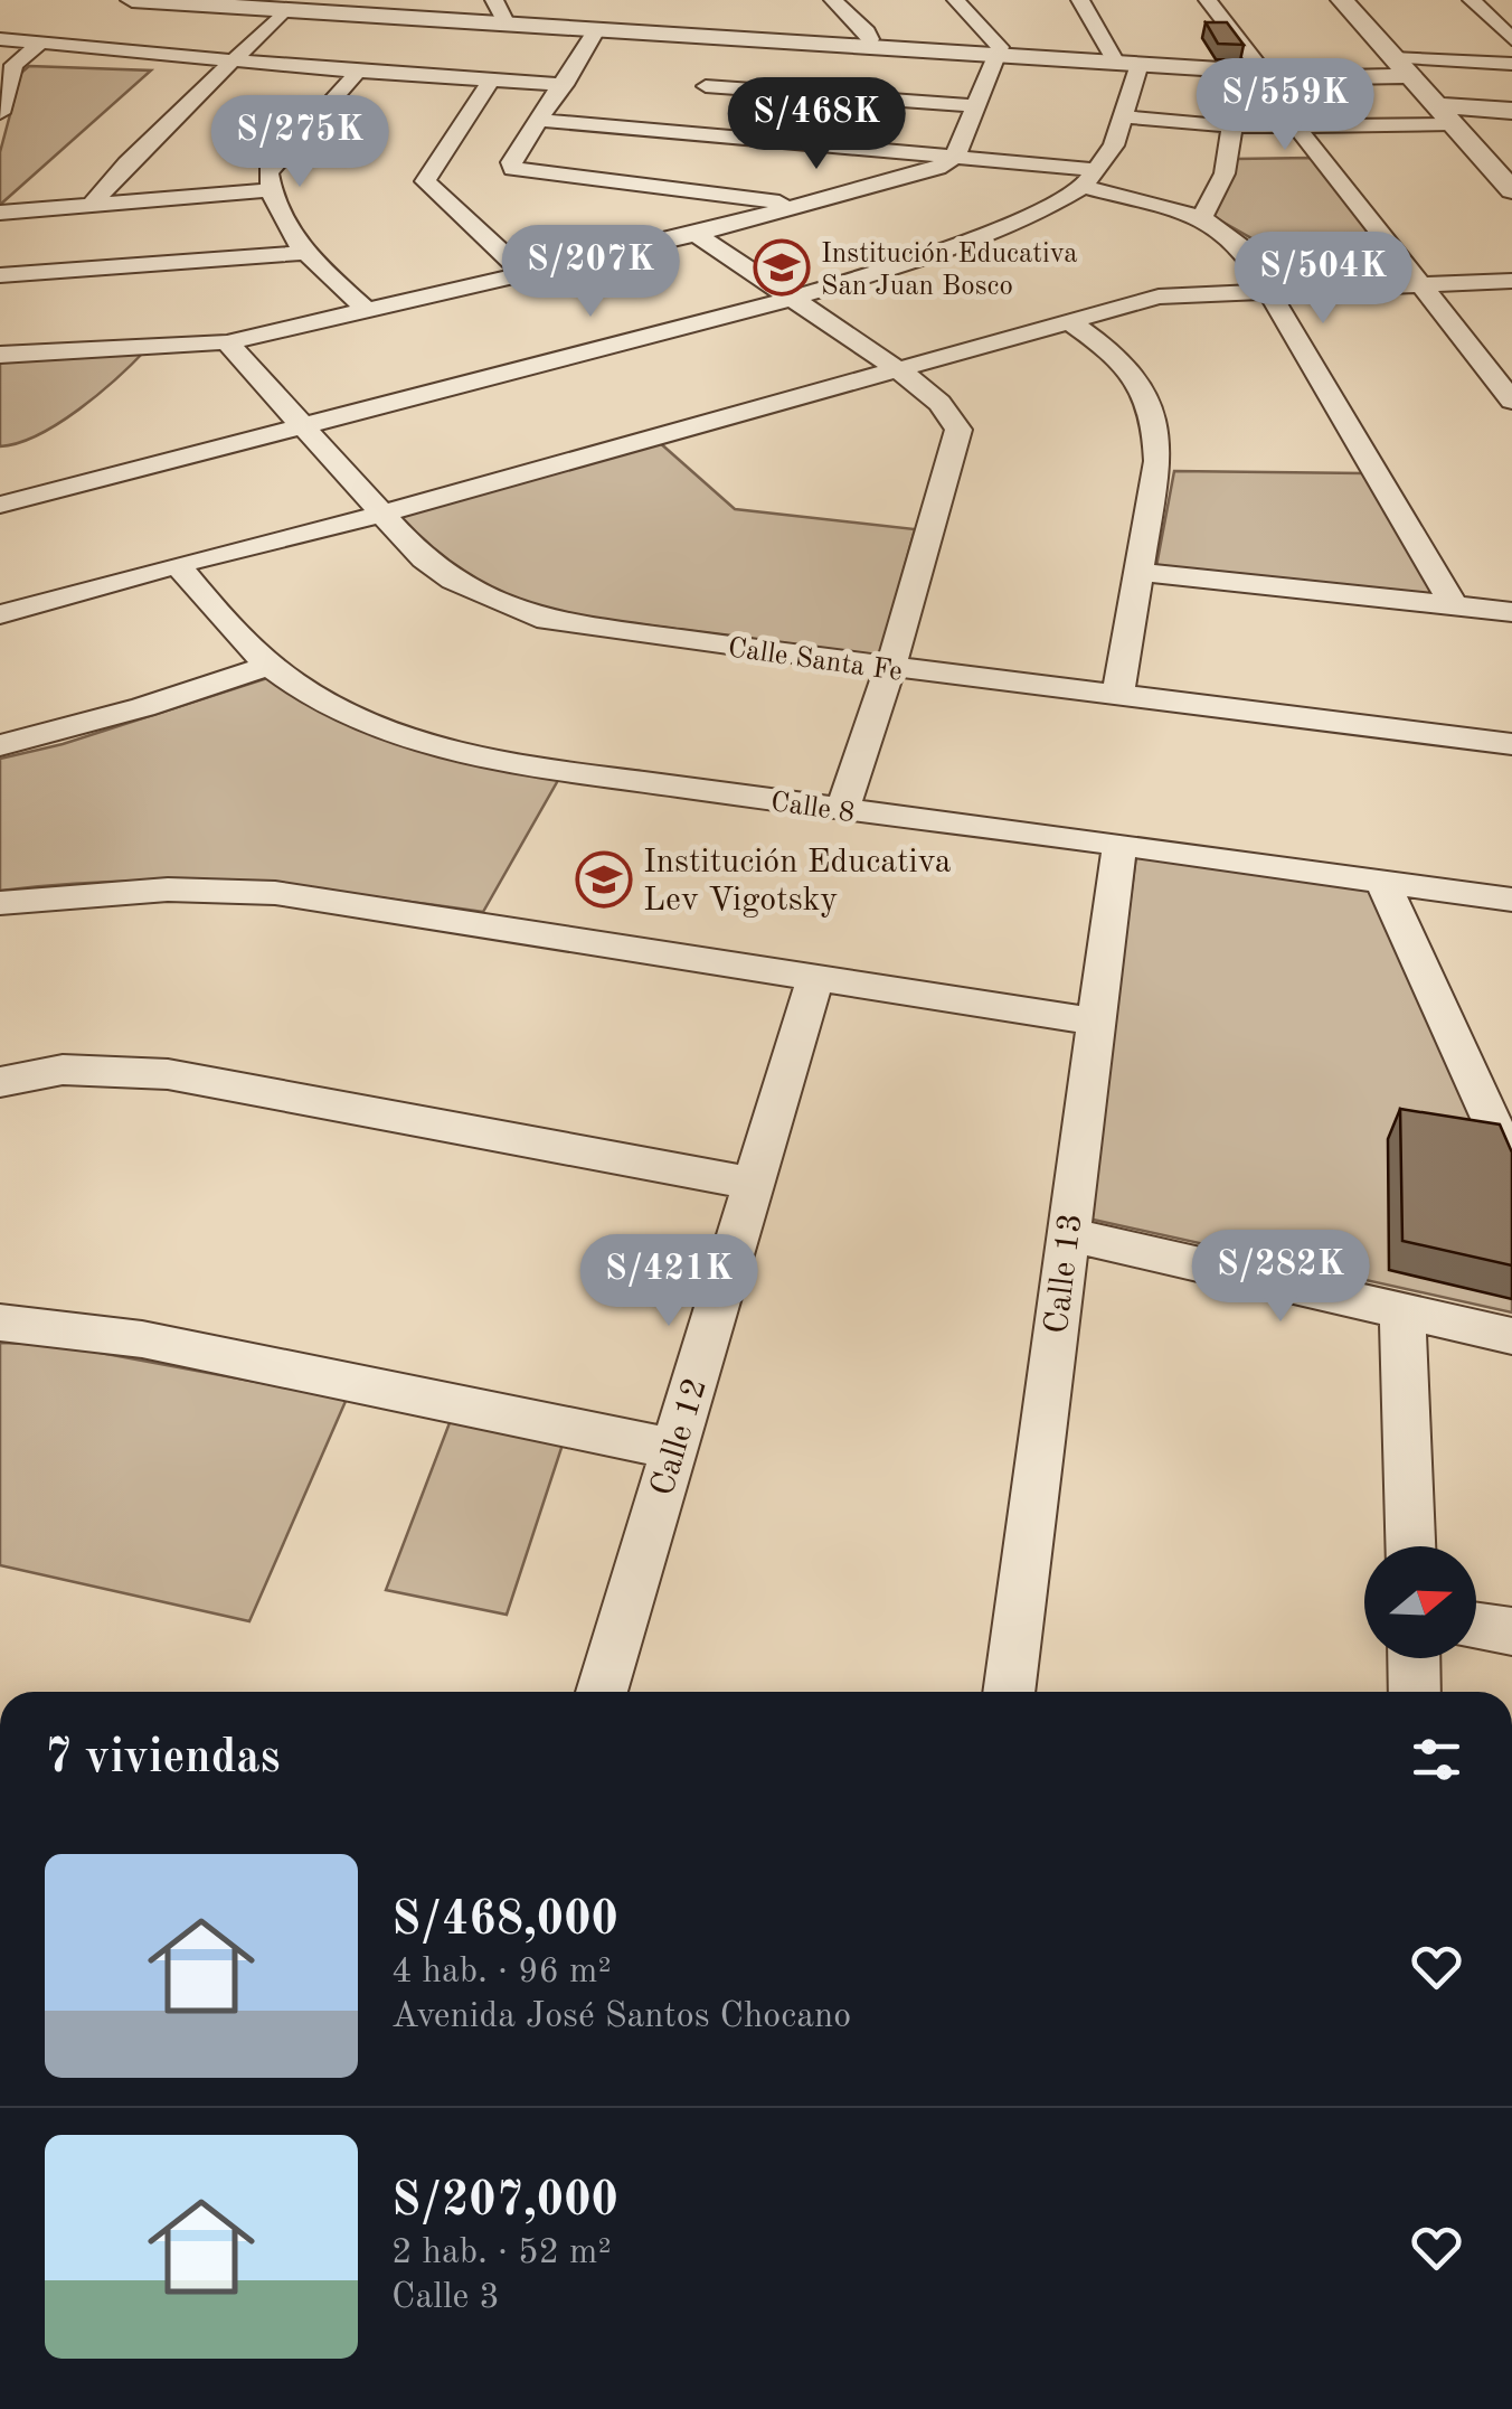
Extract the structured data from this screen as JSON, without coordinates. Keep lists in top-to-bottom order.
{
  "streets": {
    "street": [
      "Calle Santa Fe",
      "Calle 8",
      "Calle 13",
      "Calle 12"
    ]
  },
  "crossings": [
    ["Calle 8", "Calle 13"]
  ],
  "places": {
    "school or university": ["Institución Educativa San Juan Bosco", "Institución Educativa Lev Vigotsky"]
  },
  "north": "right",
  "page": {
    "price": [
      "S/559K",
      "S/468K",
      "S/275K",
      "S/207K",
      "S/504K",
      "S/282K",
      "S/421K"
    ],
    "heading": "7 viviendas",
    "list": [
      {
        "name": "S/468,000",
        "note": "4 hab. · 96 m² · Avenida José Santos Chocano"
      },
      {
        "name": "S/207,000",
        "note": "2 hab. · 52 m² · Calle 3"
      }
    ]
  }
}
